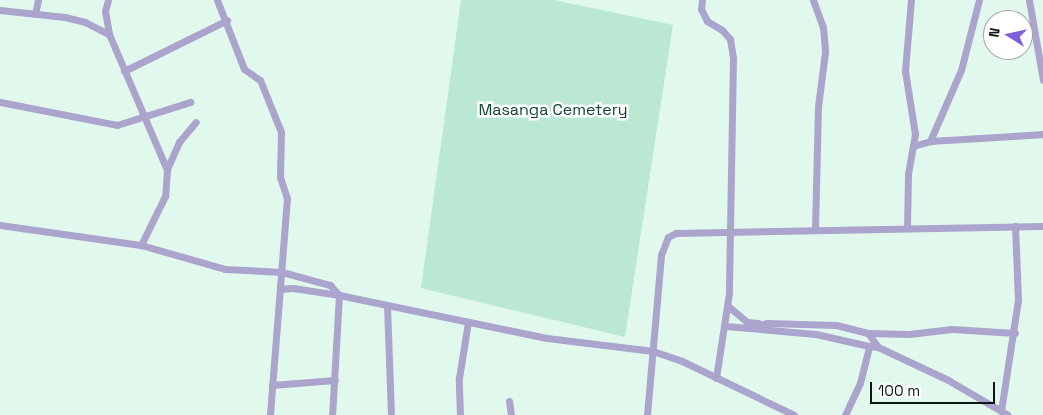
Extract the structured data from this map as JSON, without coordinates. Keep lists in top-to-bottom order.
{
  "parks": ["Masanga Cemetery"],
  "scale_bar": "100 m",
  "north": "left"
}
